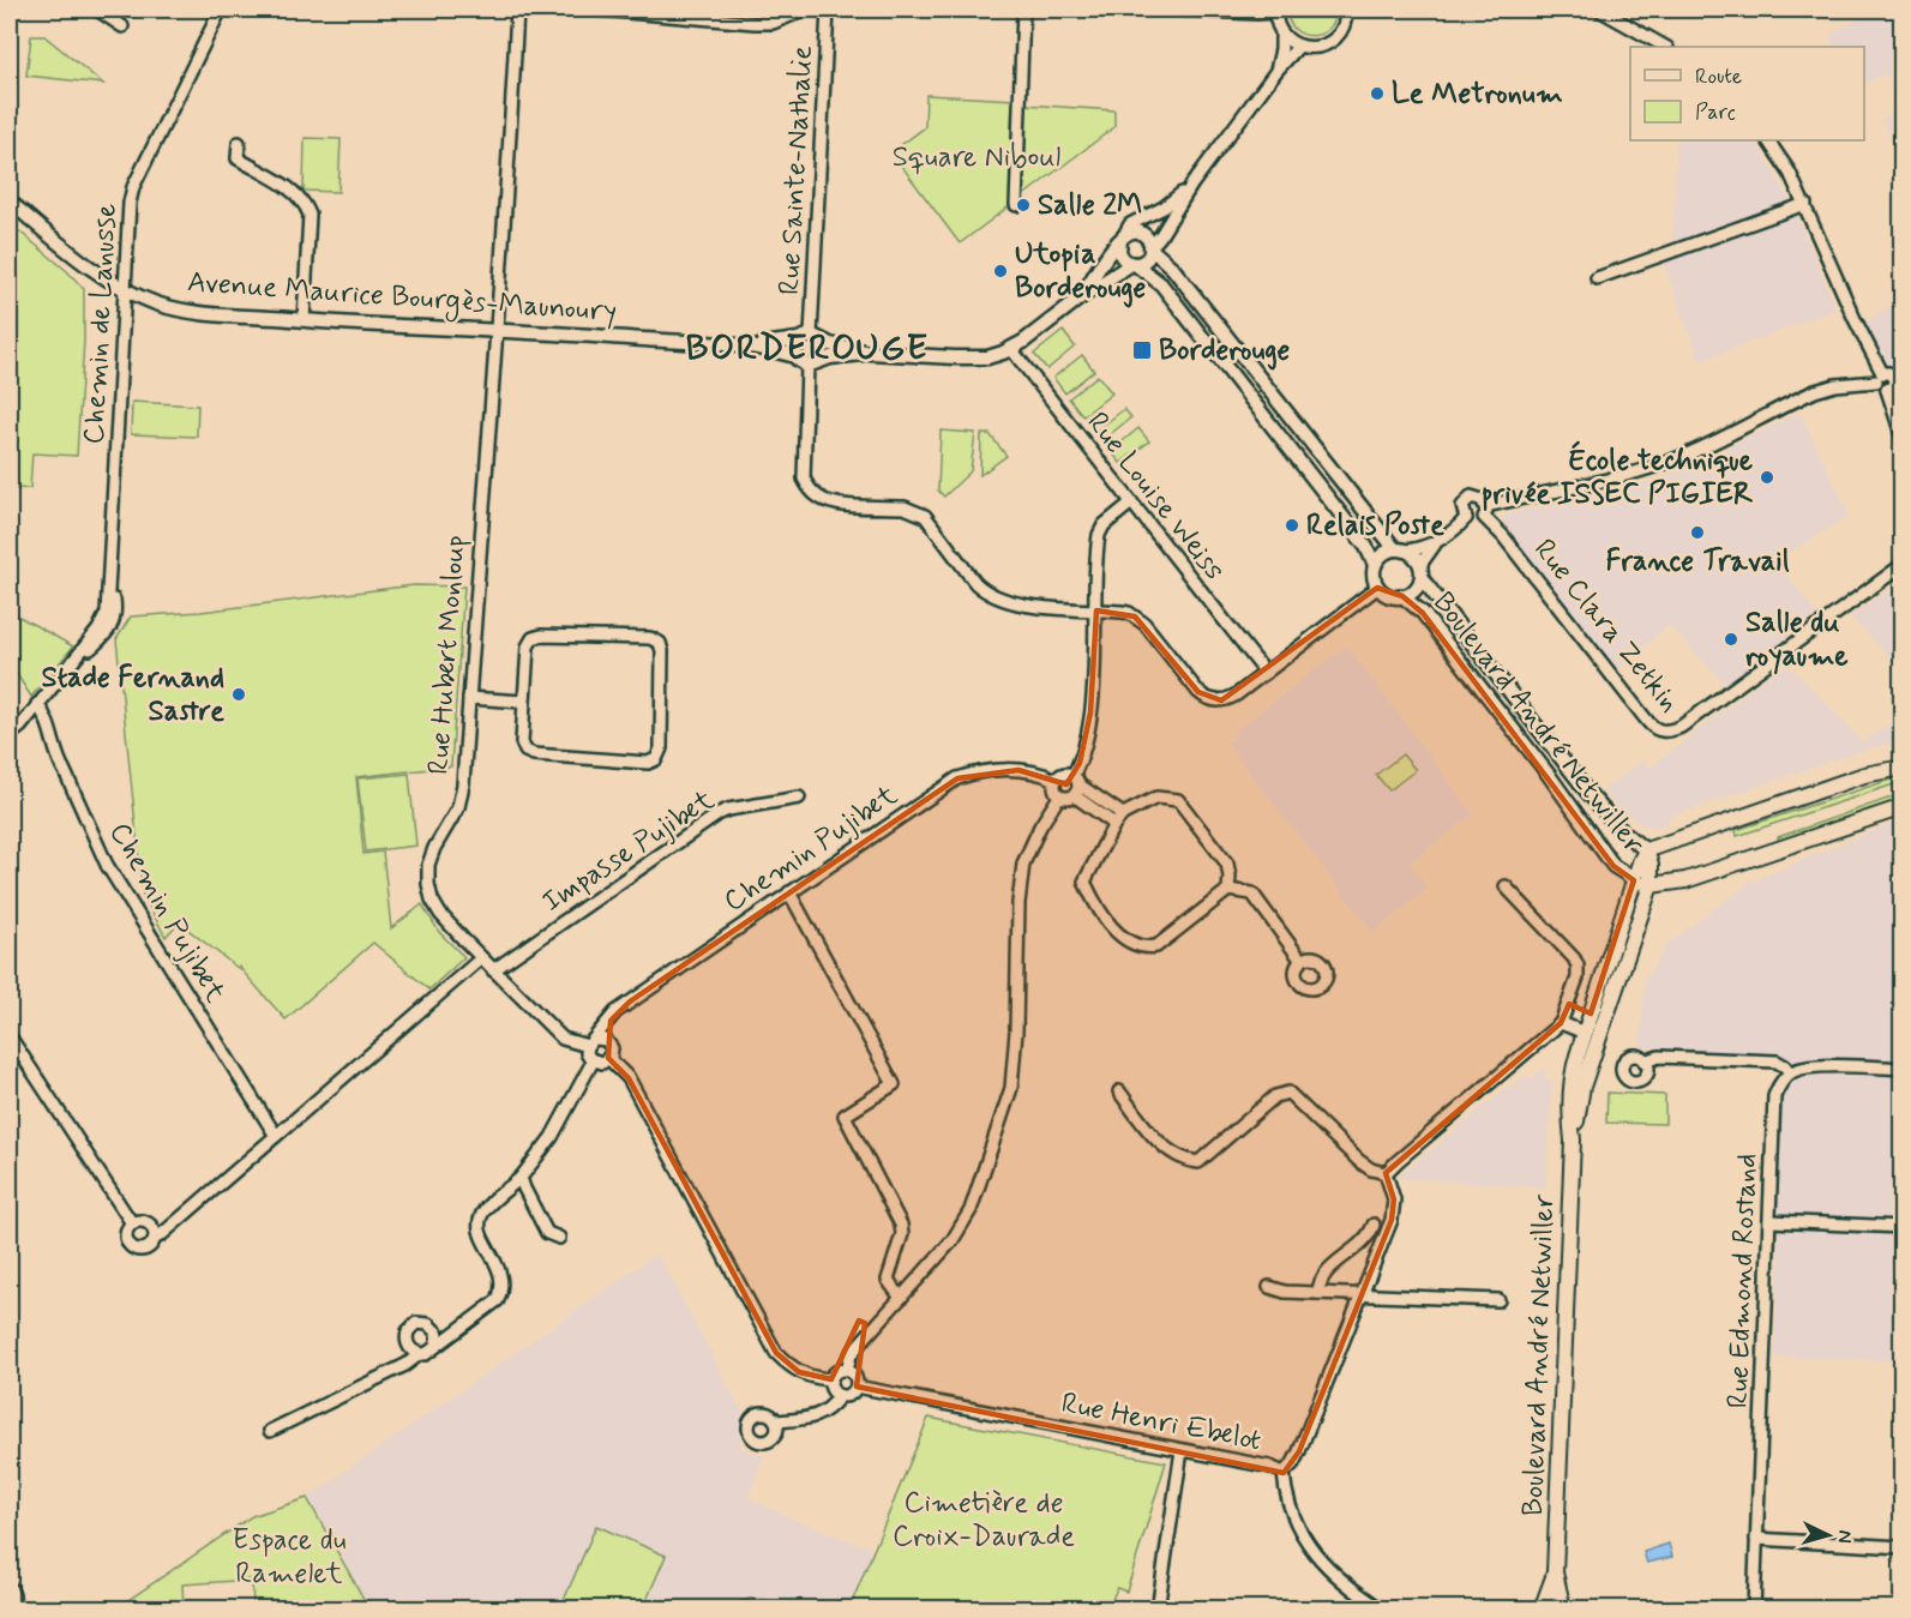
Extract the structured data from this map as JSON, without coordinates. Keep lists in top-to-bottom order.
{
  "streets": {
    "main road": ["Boulevard André Netwiller"],
    "street": [
      "Rue Sainte-Nathalie",
      "Avenue Maurice Bourgès-Maunoury",
      "Chemin de Lanusse",
      "Rue Louise Weiss",
      "Rue Clara Zetkin",
      "Rue Hubert Monloup",
      "Chemin Pujibet",
      "Impasse Pujibet",
      "Rue Edmond Rostand",
      "Rue Henri Ebelot"
    ]
  },
  "crossings": [
    ["Rue Sainte-Nathalie", "Avenue Maurice Bourgès-Maunoury"],
    ["Avenue Maurice Bourgès-Maunoury", "Chemin de Lanusse"],
    ["Avenue Maurice Bourgès-Maunoury", "Rue Louise Weiss"],
    ["Avenue Maurice Bourgès-Maunoury", "Rue Hubert Monloup"],
    ["Chemin de Lanusse", "Chemin Pujibet"]
  ],
  "districts": ["BORDEROUGE"],
  "parks": ["Square Niboul", "Cimetière de Croix-Daurade", "Espace du Ramelet"],
  "places": {
    "other": [
      "Le Metronum",
      "Salle 2M",
      "Utopia Borderouge",
      "École technique privée ISSEC PIGIER",
      "Relais Poste",
      "France Travail",
      "Salle du royaume",
      "Stade Fernand Sastre"
    ],
    "transit": ["Borderouge"]
  },
  "legend": ["Route", "Parc"],
  "north": "right"
}
